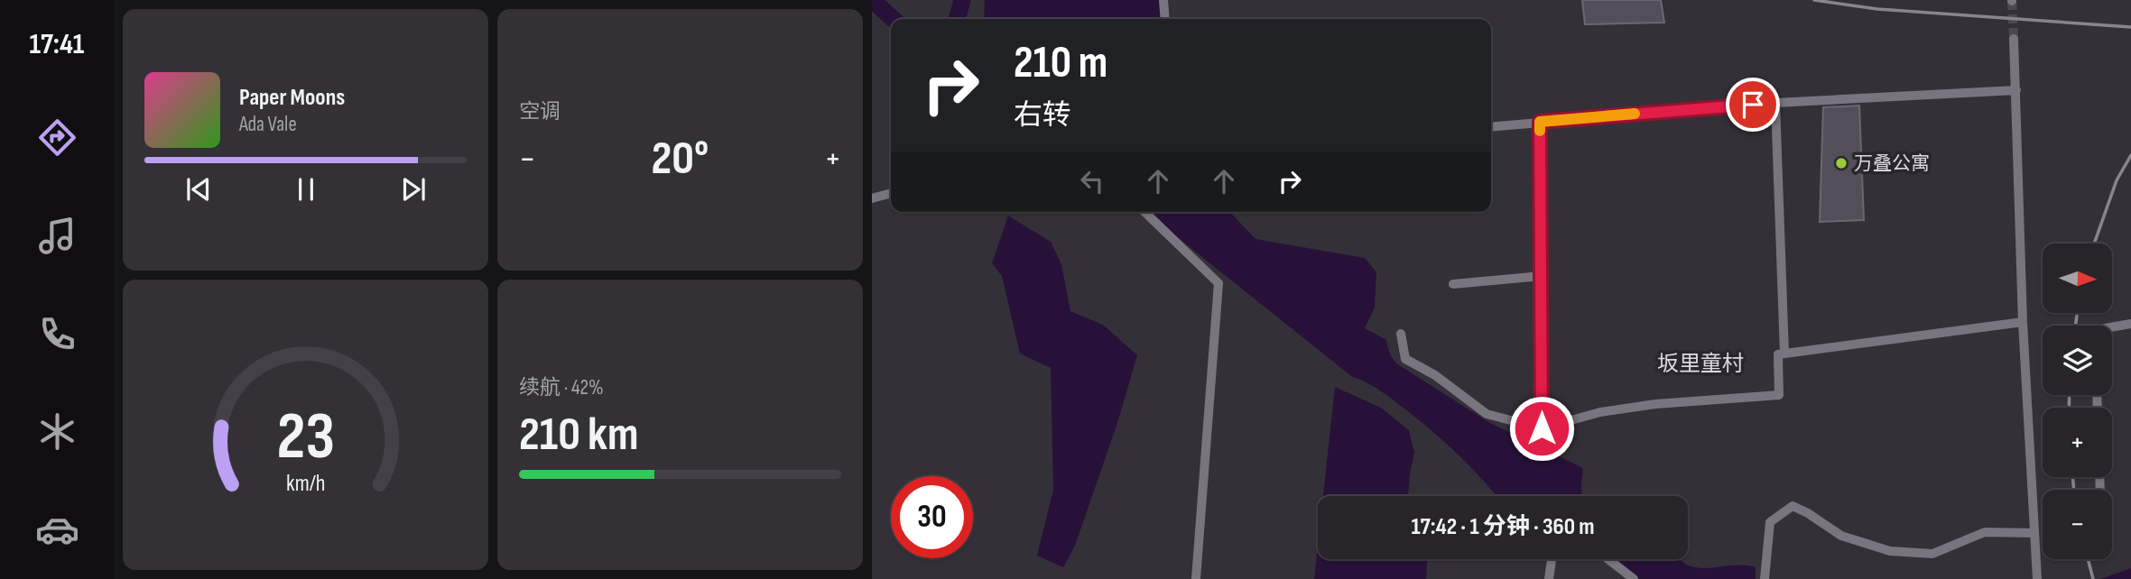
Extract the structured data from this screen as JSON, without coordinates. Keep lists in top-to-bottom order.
{
  "districts": ["坂里童村"],
  "places": ["万叠公寓"],
  "north": "right",
  "page": {
    "tabs": "17:41",
    "tile": [
      "空调",
      ["续航 · 42%", "210 km"]
    ],
    "turn": ["210 m", "右转"],
    "song": ["Paper Moons", "Ada Vale"],
    "heat": ["−", "20°", "+"],
    "map_buttons": ["+", "−"],
    "limit": "30",
    "trip": "17:42 · 1 分钟 · 360 m",
    "gauge": ["23", "km/h"]
  }
}
